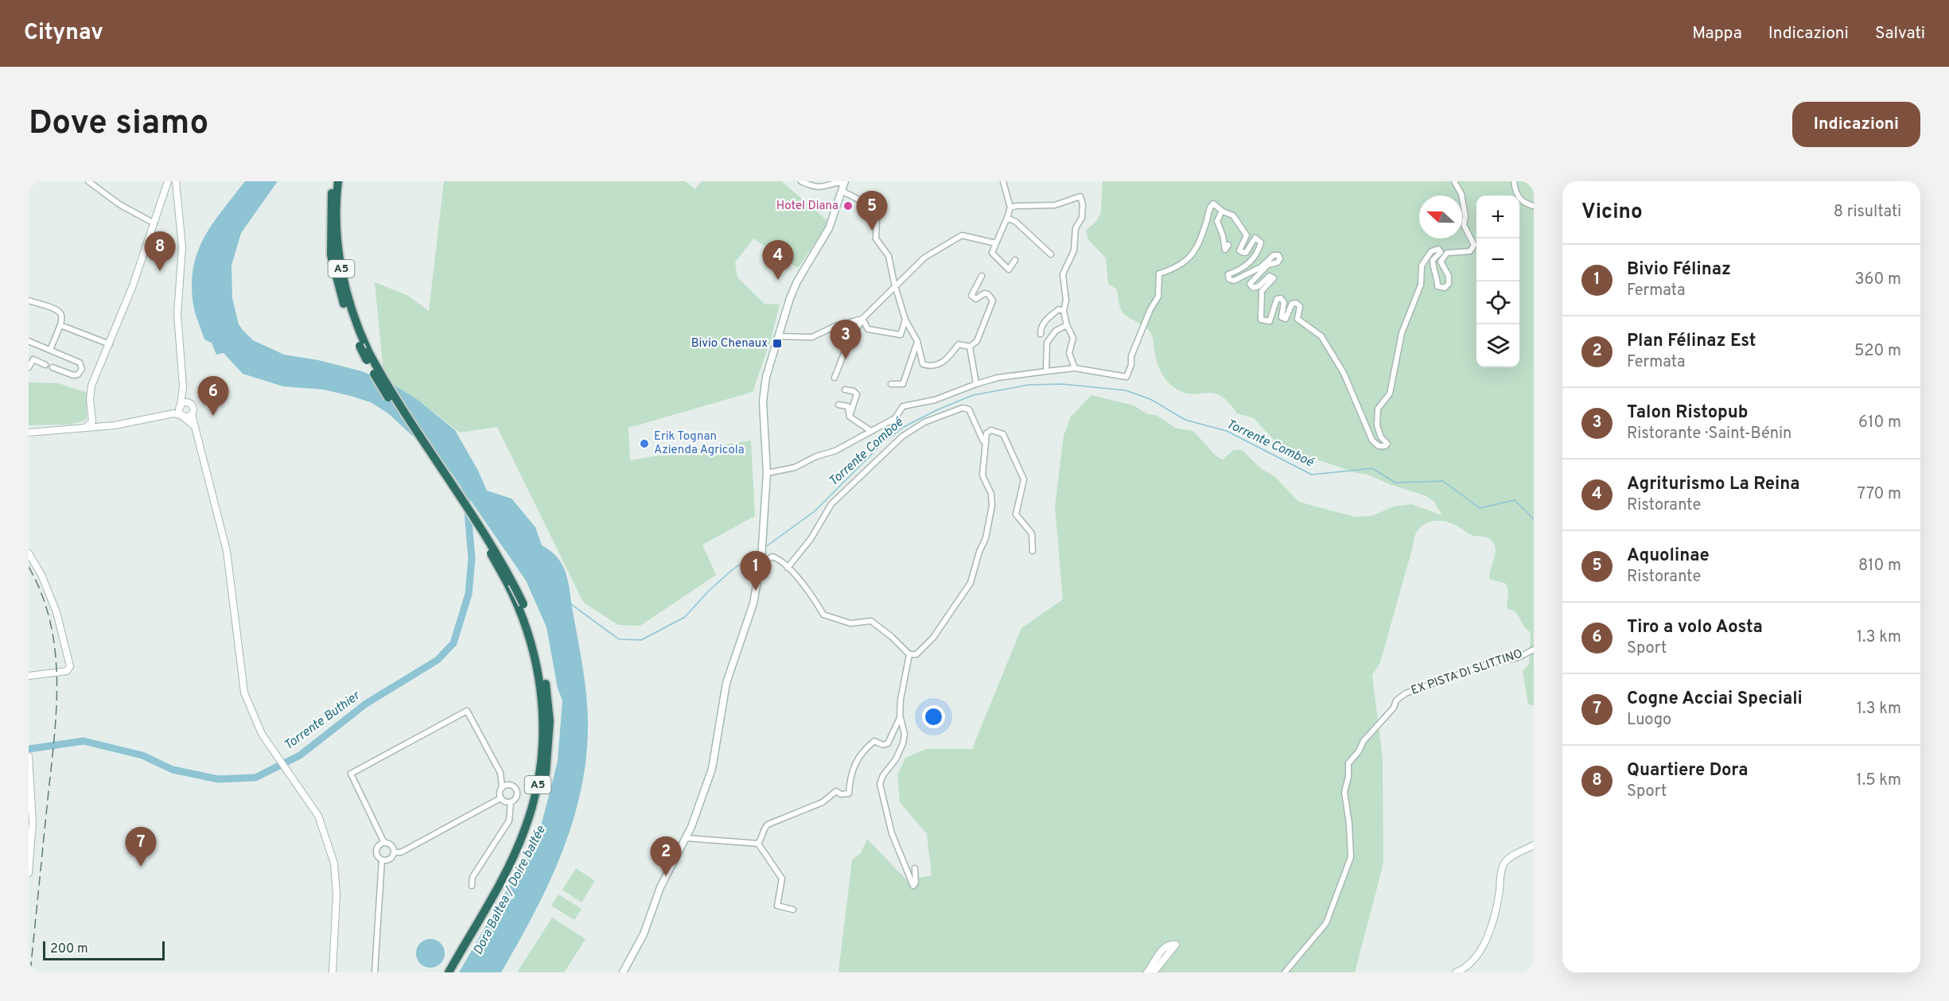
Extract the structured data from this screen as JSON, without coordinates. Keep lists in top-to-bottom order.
{
  "streets": {
    "highway": ["A5"],
    "street": ["EX PISTA DI SLITTINO"]
  },
  "water": ["Torrente Comboé", "Torrente Buthier", "Dora Baltea / Doire baltée"],
  "places": {
    "other": ["Hotel Diana", "Erik Tognan Azienda Agricola"],
    "transit": ["Bivio Chenaux"]
  },
  "scale_bar": "200 m",
  "north": "left",
  "page": {
    "header": "Citynav",
    "nav": ["Mappa", "Indicazioni", "Salvati"],
    "buttons": "Indicazioni",
    "title": "Dove siamo",
    "heading": ["Vicino", "8 risultati"],
    "pins": [
      "5",
      "8",
      "4",
      "3",
      "6",
      "1",
      "7",
      "2"
    ],
    "map_buttons": ["+", "−"],
    "list": [
      {
        "mark": "1",
        "name": "Bivio Félinaz",
        "note": "Fermata",
        "value": "360 m"
      },
      {
        "mark": "2",
        "name": "Plan Félinaz Est",
        "note": "Fermata",
        "value": "520 m"
      },
      {
        "mark": "3",
        "name": "Talon Ristopub",
        "note": "Ristorante · Saint-Bénin",
        "value": "610 m"
      },
      {
        "mark": "4",
        "name": "Agriturismo La Reina",
        "note": "Ristorante",
        "value": "770 m"
      },
      {
        "mark": "5",
        "name": "Aquolinae",
        "note": "Ristorante",
        "value": "810 m"
      },
      {
        "mark": "6",
        "name": "Tiro a volo Aosta",
        "note": "Sport",
        "value": "1.3 km"
      },
      {
        "mark": "7",
        "name": "Cogne Acciai Speciali",
        "note": "Luogo",
        "value": "1.3 km"
      },
      {
        "mark": "8",
        "name": "Quartiere Dora",
        "note": "Sport",
        "value": "1.5 km"
      }
    ],
    "scale": "200 m"
  }
}
